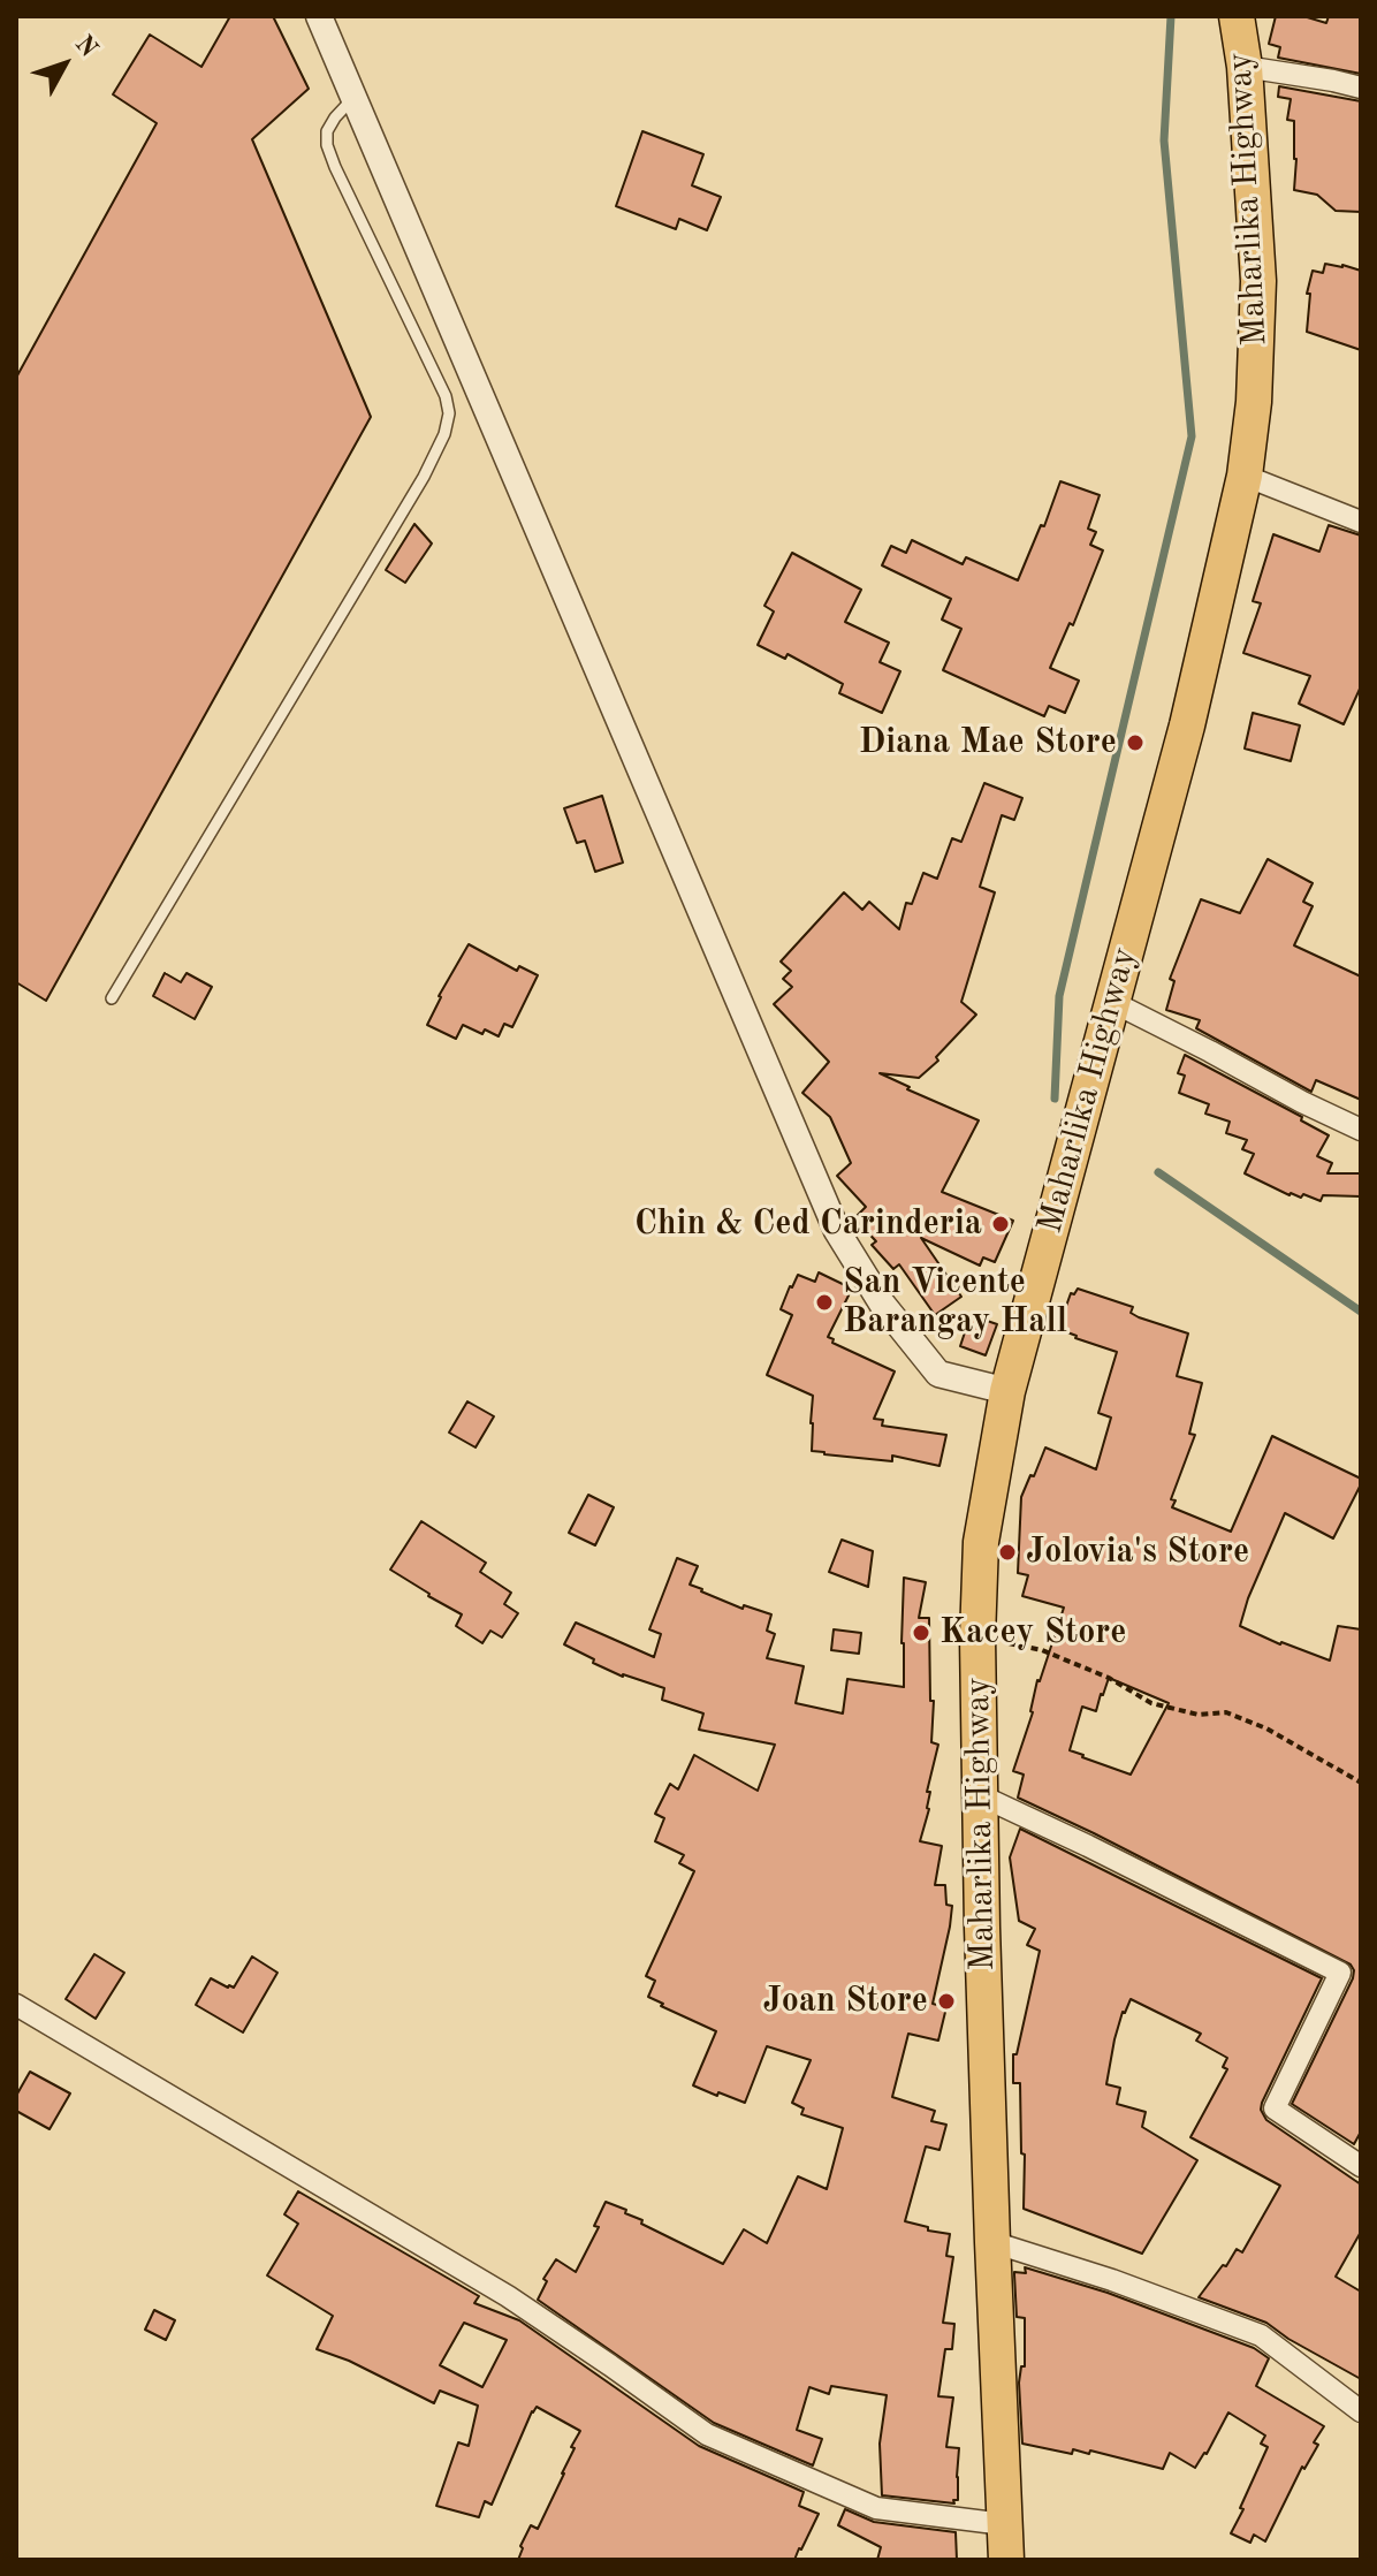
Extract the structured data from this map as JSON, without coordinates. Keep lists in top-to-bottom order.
{
  "streets": {
    "highway": ["Maharlika Highway"]
  },
  "places": [
    "Diana Mae Store",
    "Chin & Ced Carinderia",
    "San Vicente Barangay Hall",
    "Jolovia's Store",
    "Kacey Store",
    "Joan Store"
  ],
  "north": "top right"
}
